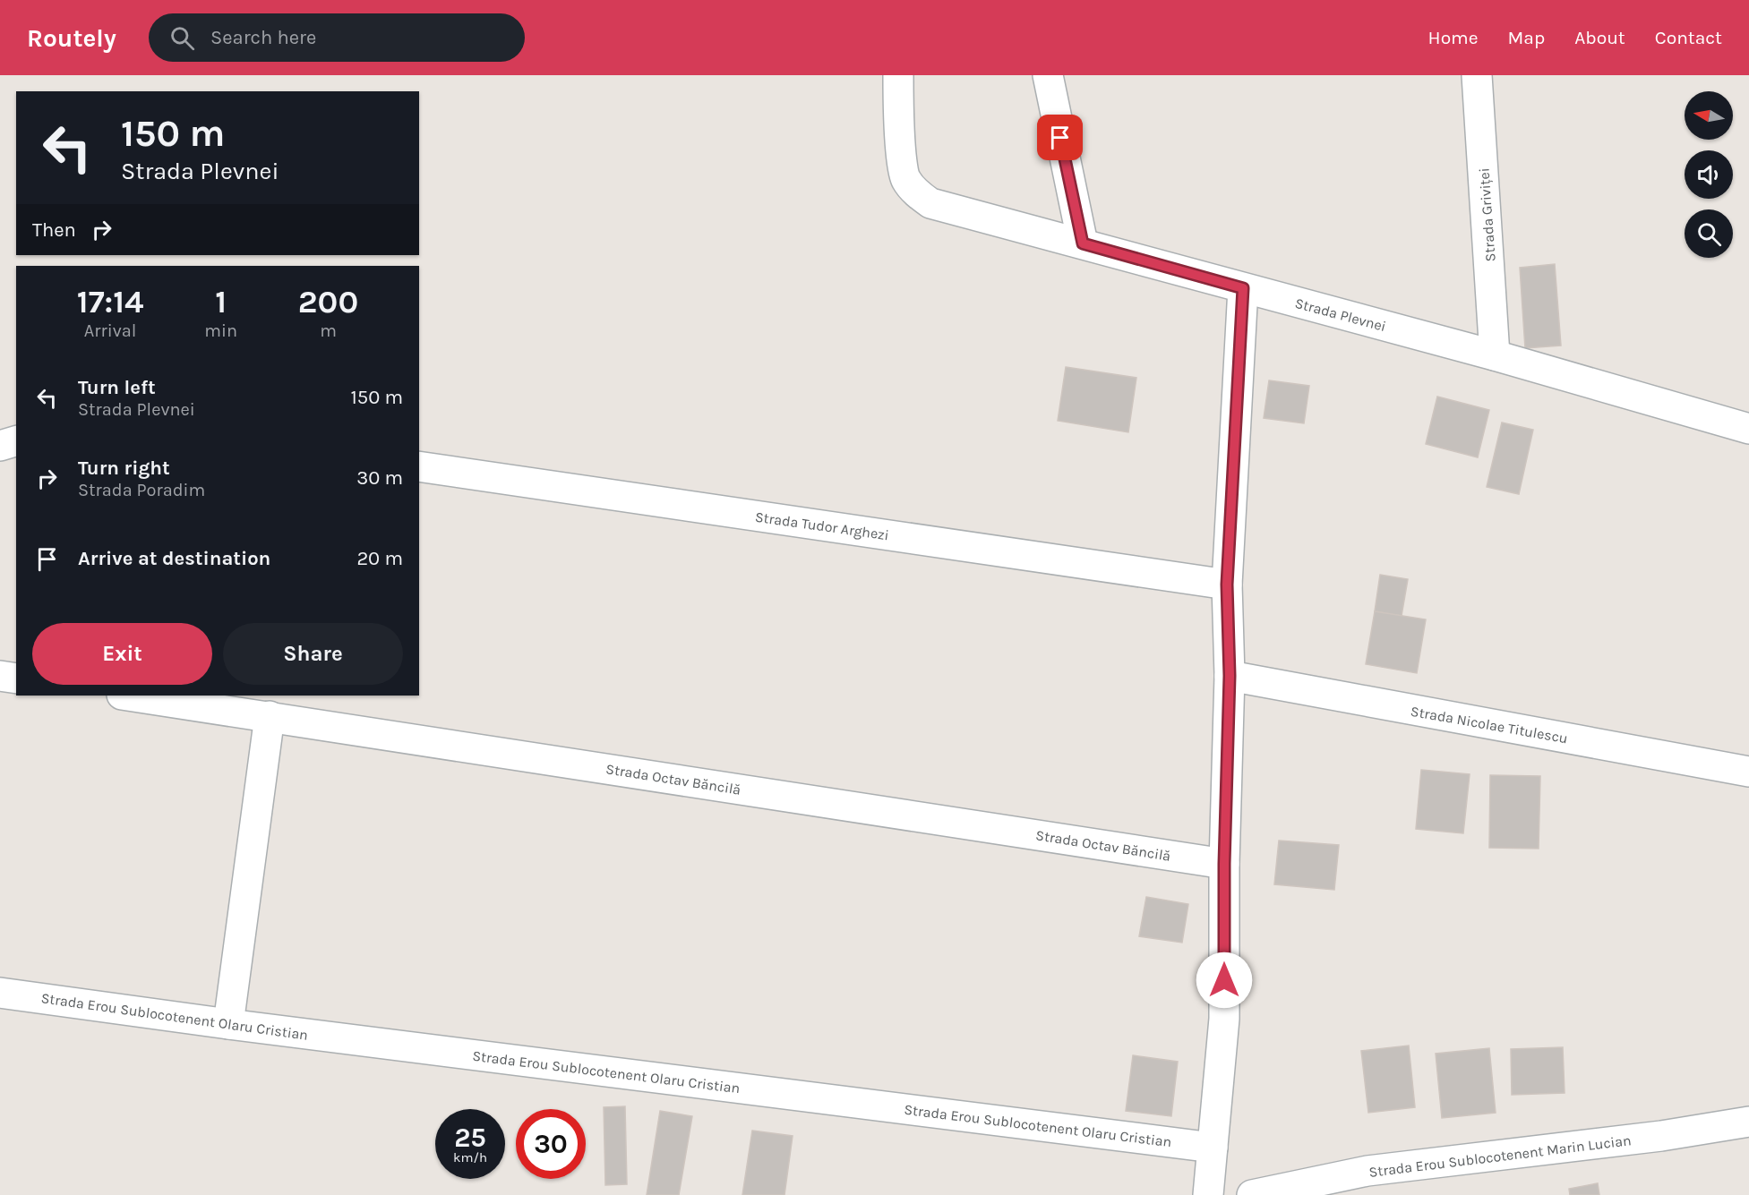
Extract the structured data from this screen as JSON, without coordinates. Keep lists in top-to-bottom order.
{
  "streets": {
    "street": [
      "Strada Griviței",
      "Strada Plevnei",
      "Strada Tudor Arghezi",
      "Strada Nicolae Titulescu",
      "Strada Octav Băncilă",
      "Strada Erou Sublocotenent Olaru Cristian",
      "Strada Erou Sublocotenent Marin Lucian"
    ]
  },
  "crossings": [
    ["Strada Griviței", "Strada Plevnei"]
  ],
  "north": "left",
  "page": {
    "header": "Routely",
    "search": "Search here",
    "nav": [
      "Home",
      "Map",
      "About",
      "Contact"
    ],
    "turn": ["150 m", "Strada Plevnei"],
    "then": "Then",
    "eta": [
      "17:14",
      "Arrival",
      "1",
      "min",
      "200",
      "m"
    ],
    "list": [
      {
        "name": "Turn left",
        "note": "Strada Plevnei",
        "value": "150 m"
      },
      {
        "name": "Turn right",
        "note": "Strada Poradim",
        "value": "30 m"
      },
      {
        "name": "Arrive at destination",
        "value": "20 m"
      }
    ],
    "buttons": ["Exit", "Share"],
    "speed": "25 km/h",
    "limit": "30"
  }
}
